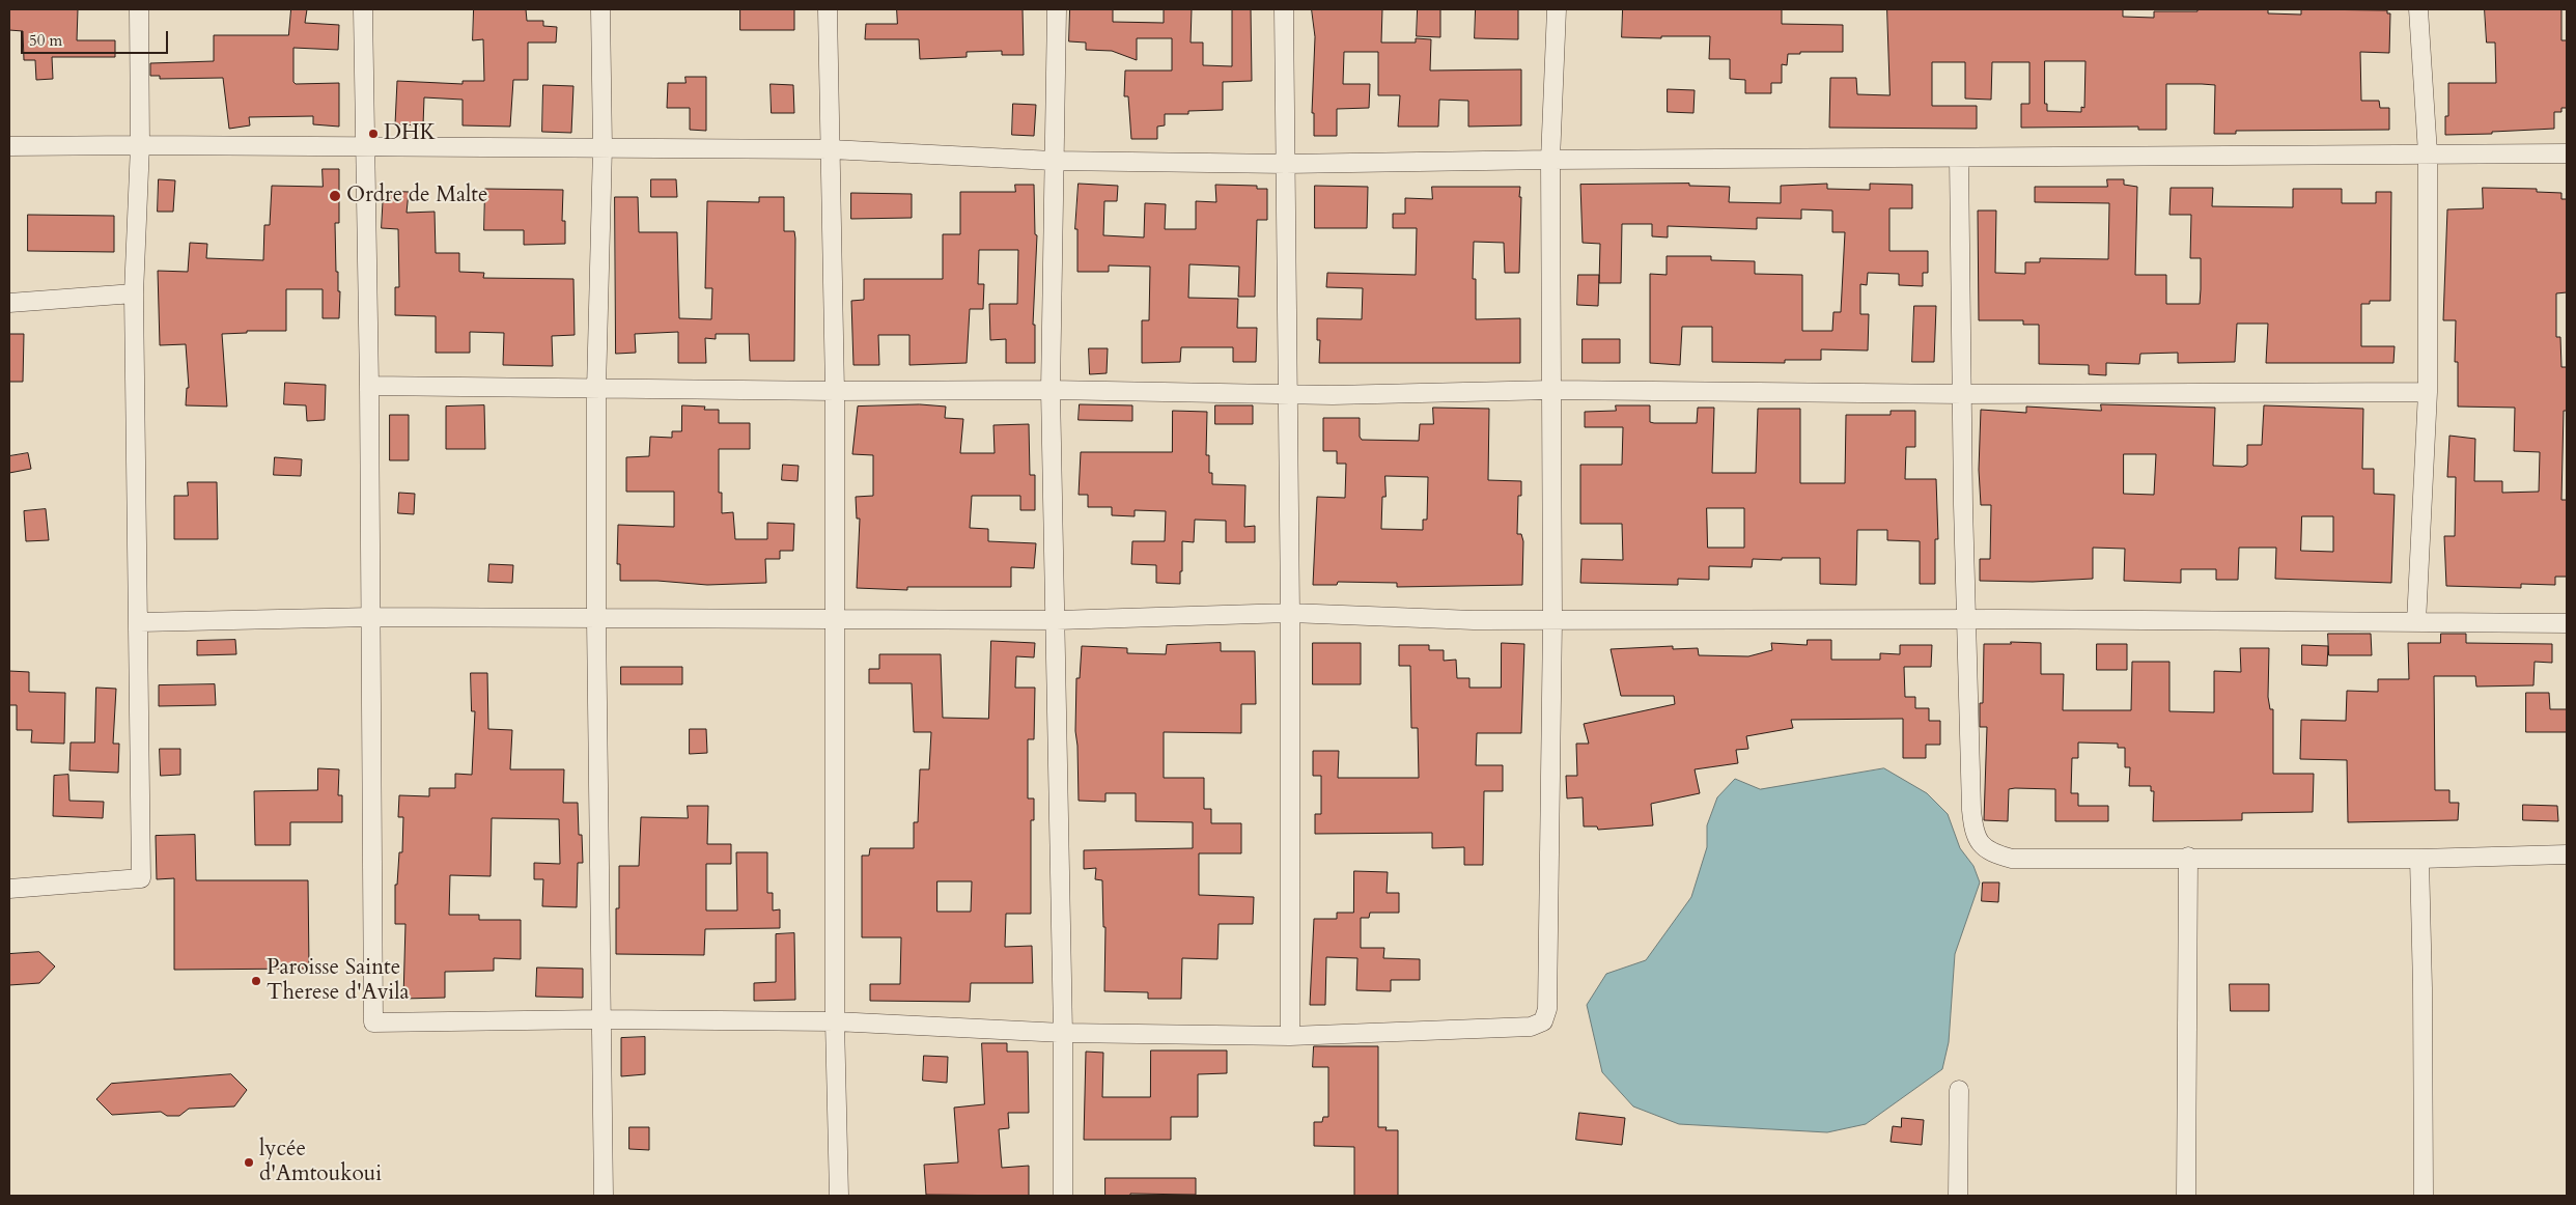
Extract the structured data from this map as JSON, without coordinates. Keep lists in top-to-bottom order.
{
  "places": [
    "DHK",
    "Ordre de Malte",
    "Paroisse Sainte Therese d'Avila",
    "lycée d'Amtoukoui"
  ],
  "scale_bar": "50 m"
}
